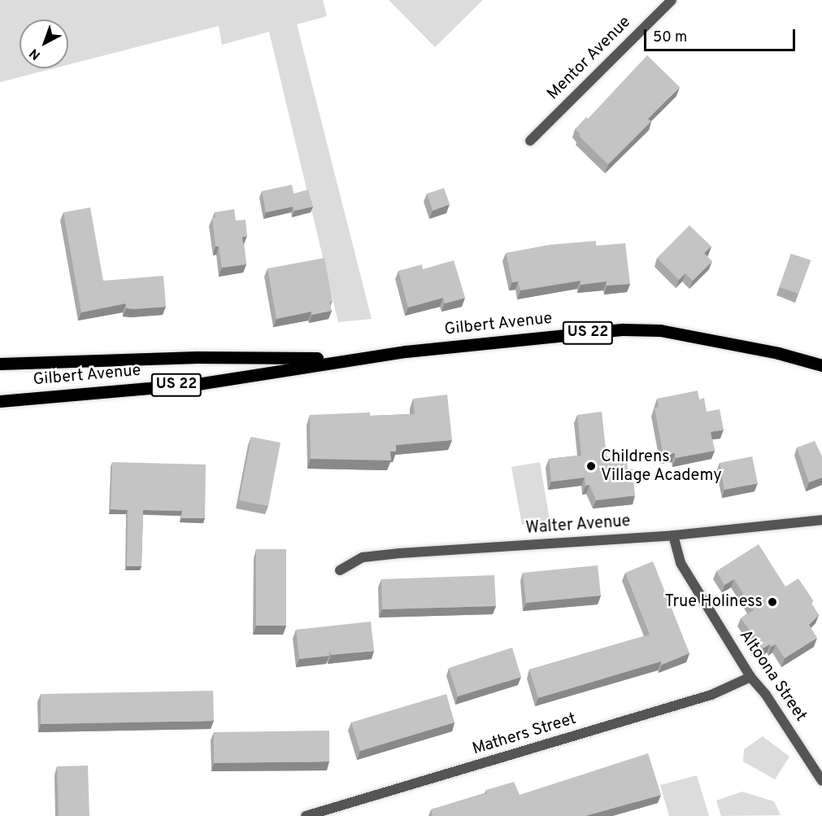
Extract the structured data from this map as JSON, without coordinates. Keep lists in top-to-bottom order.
{
  "streets": {
    "main road": ["Gilbert Avenue", "US 22"],
    "street": [
      "Mentor Avenue",
      "Walter Avenue",
      "Altoona Street",
      "Mathers Street"
    ]
  },
  "crossings": [
    ["Walter Avenue", "Altoona Street"],
    ["Altoona Street", "Mathers Street"]
  ],
  "places": ["Childrens Village Academy", "True Holiness"],
  "scale_bar": "50 m",
  "north": "bottom left"
}
